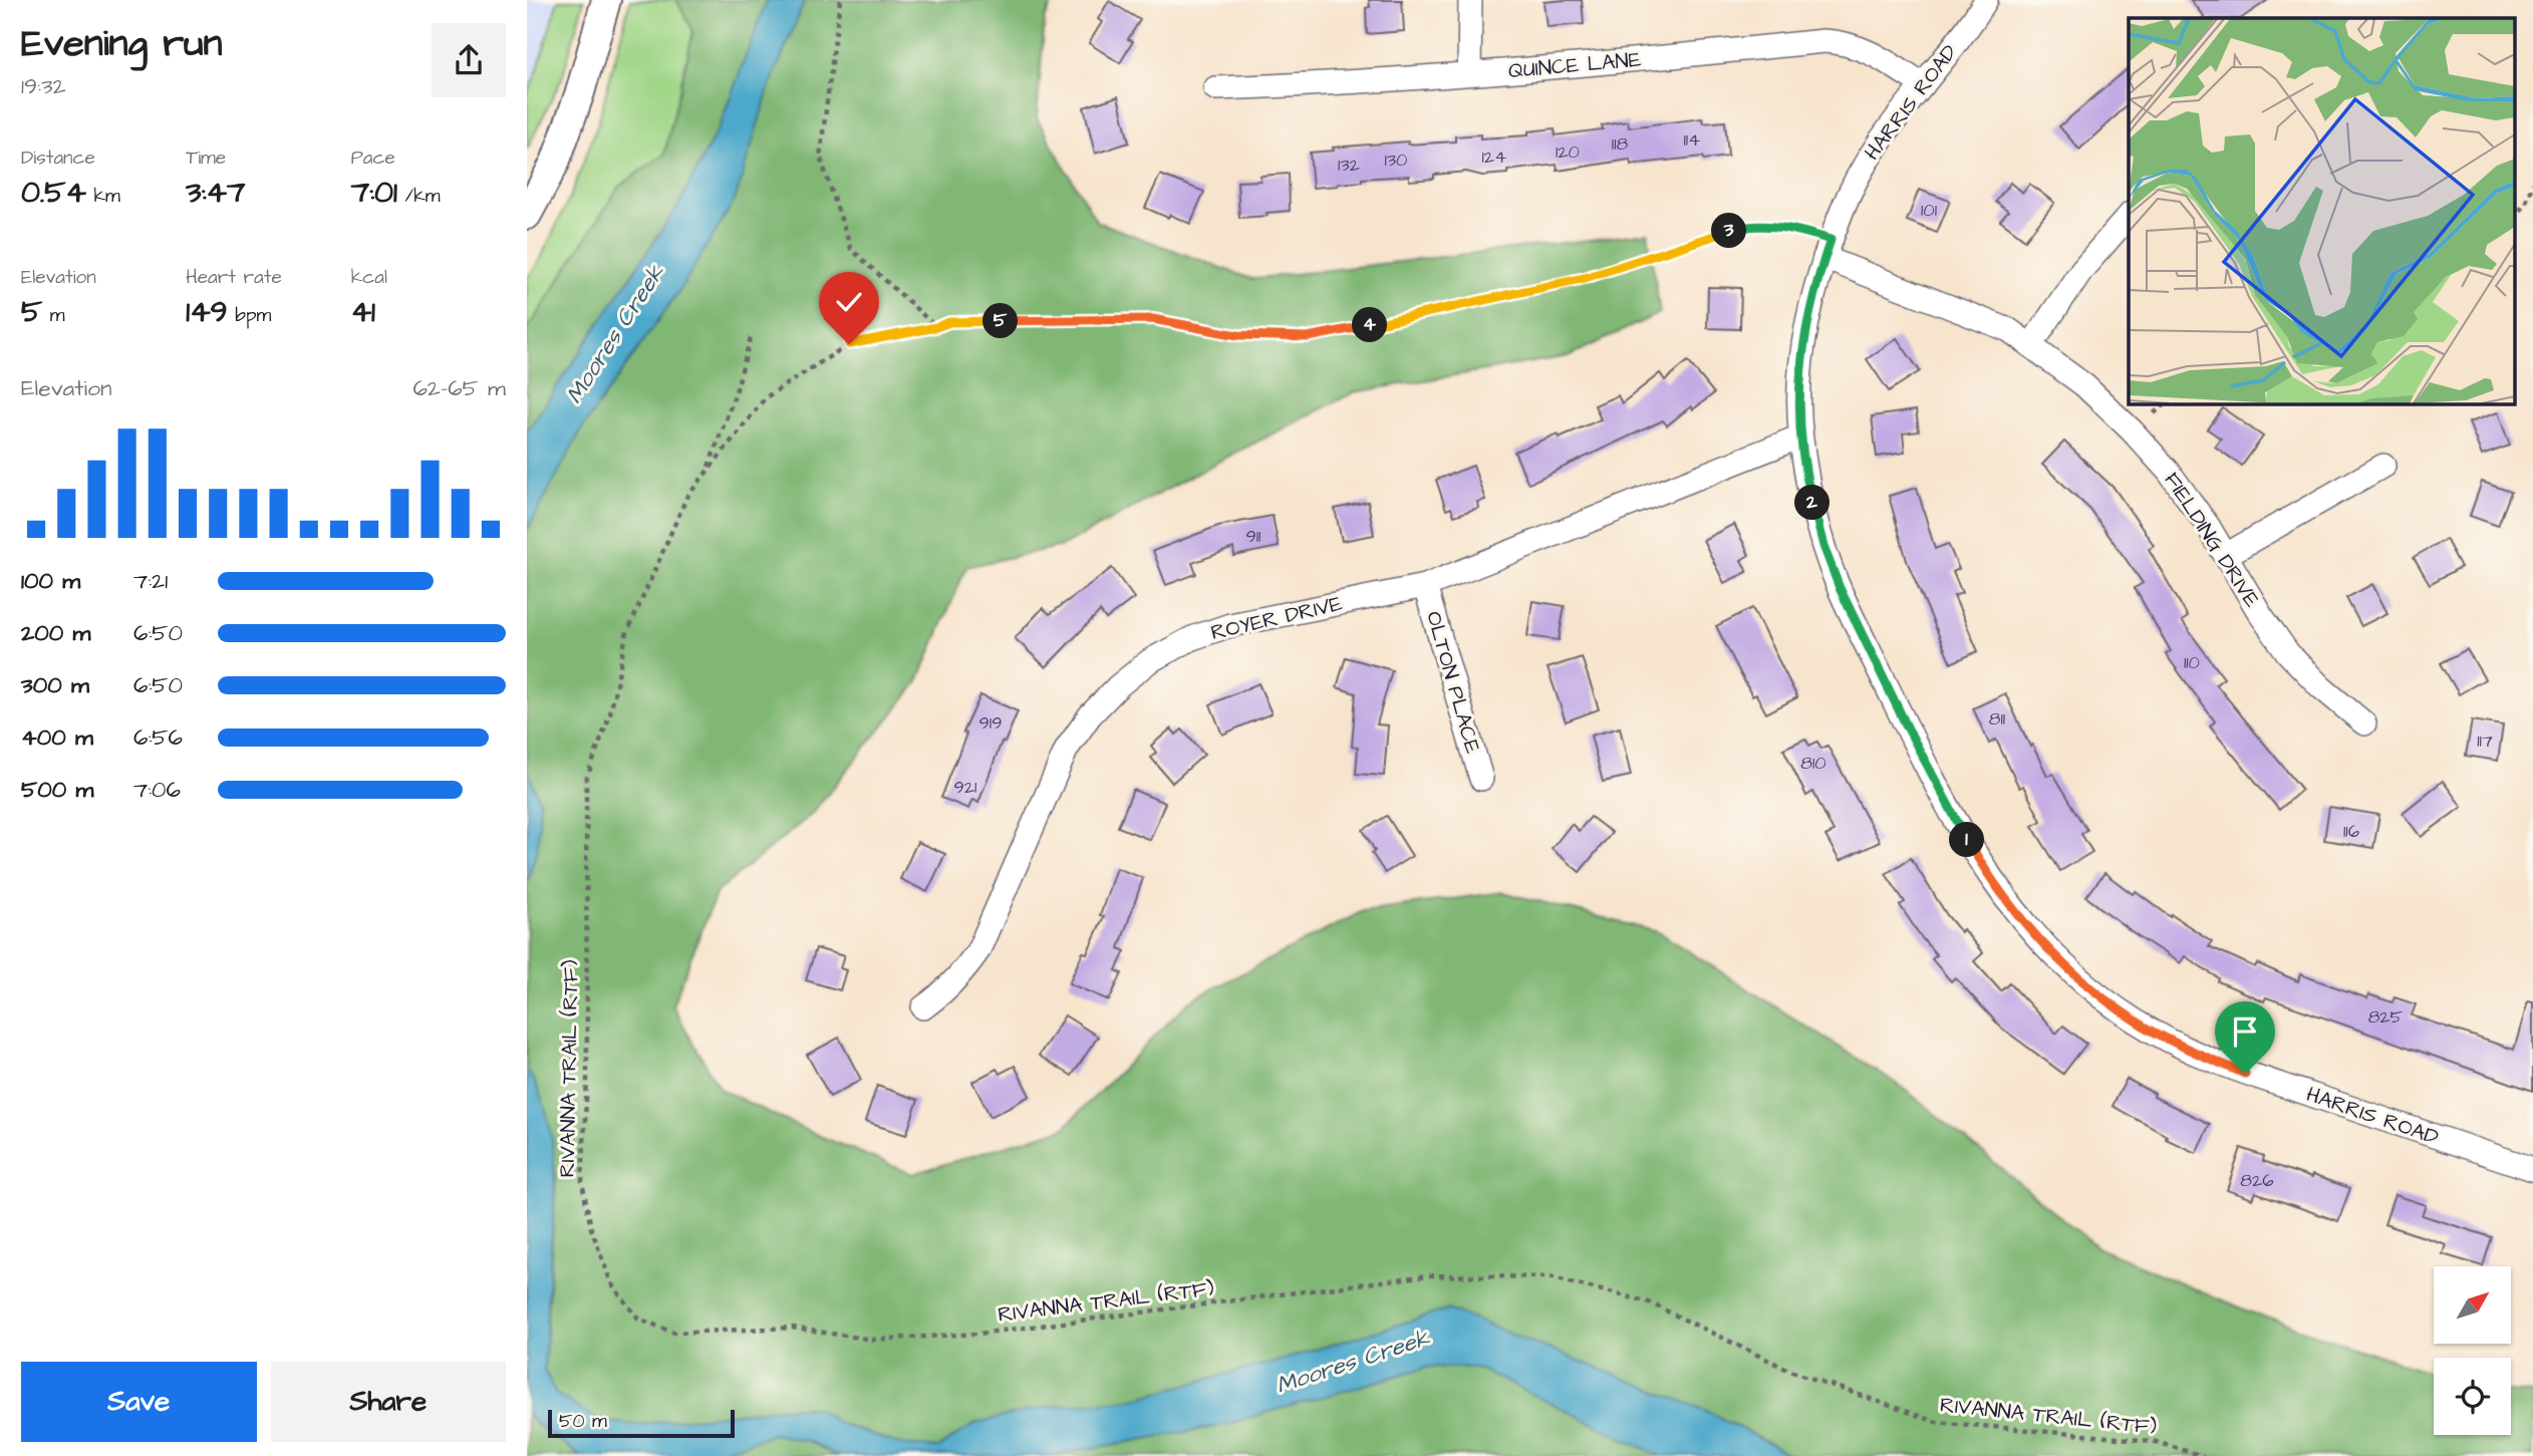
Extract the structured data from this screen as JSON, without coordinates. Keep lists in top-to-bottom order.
{
  "streets": {
    "street": [
      "QUINCE LANE",
      "HARRIS ROAD",
      "FIELDING DRIVE",
      "ROYER DRIVE",
      "OLTON PLACE"
    ],
    "path": ["RIVANNA TRAIL (RTF)"]
  },
  "crossings": [
    ["QUINCE LANE", "HARRIS ROAD"],
    ["HARRIS ROAD", "FIELDING DRIVE"],
    ["HARRIS ROAD", "ROYER DRIVE"],
    ["HARRIS ROAD", "RIVANNA TRAIL (RTF)"],
    ["FIELDING DRIVE", "RIVANNA TRAIL (RTF)"],
    ["ROYER DRIVE", "OLTON PLACE"]
  ],
  "water": ["Moores Creek"],
  "house_numbers": [
    "114",
    "118",
    "120",
    "124",
    "130",
    "132",
    "101",
    "911",
    "110",
    "811",
    "919",
    "117",
    "810",
    "921",
    "116",
    "825",
    "826"
  ],
  "scale_bar": "50 m",
  "north": "top right",
  "page": {
    "heading": ["Evening run", "19:32"],
    "stats": [
      ["Distance", "0.54 km"],
      ["Time", "3:47"],
      ["Pace", "7:01 /km"],
      ["Elevation", "5 m"],
      ["Heart rate", "149 bpm"],
      ["kcal", "41"]
    ],
    "pins": [
      "3",
      "5",
      "4",
      "2",
      "1"
    ],
    "chart": ["Elevation", "62–65 m"],
    "list": [
      {
        "name": "100 m",
        "note": "7:21"
      },
      {
        "name": "200 m",
        "note": "6:50"
      },
      {
        "name": "300 m",
        "note": "6:50"
      },
      {
        "name": "400 m",
        "note": "6:56"
      },
      {
        "name": "500 m",
        "note": "7:06"
      }
    ],
    "buttons": ["Save", "Share"],
    "scale": "50 m"
  }
}
